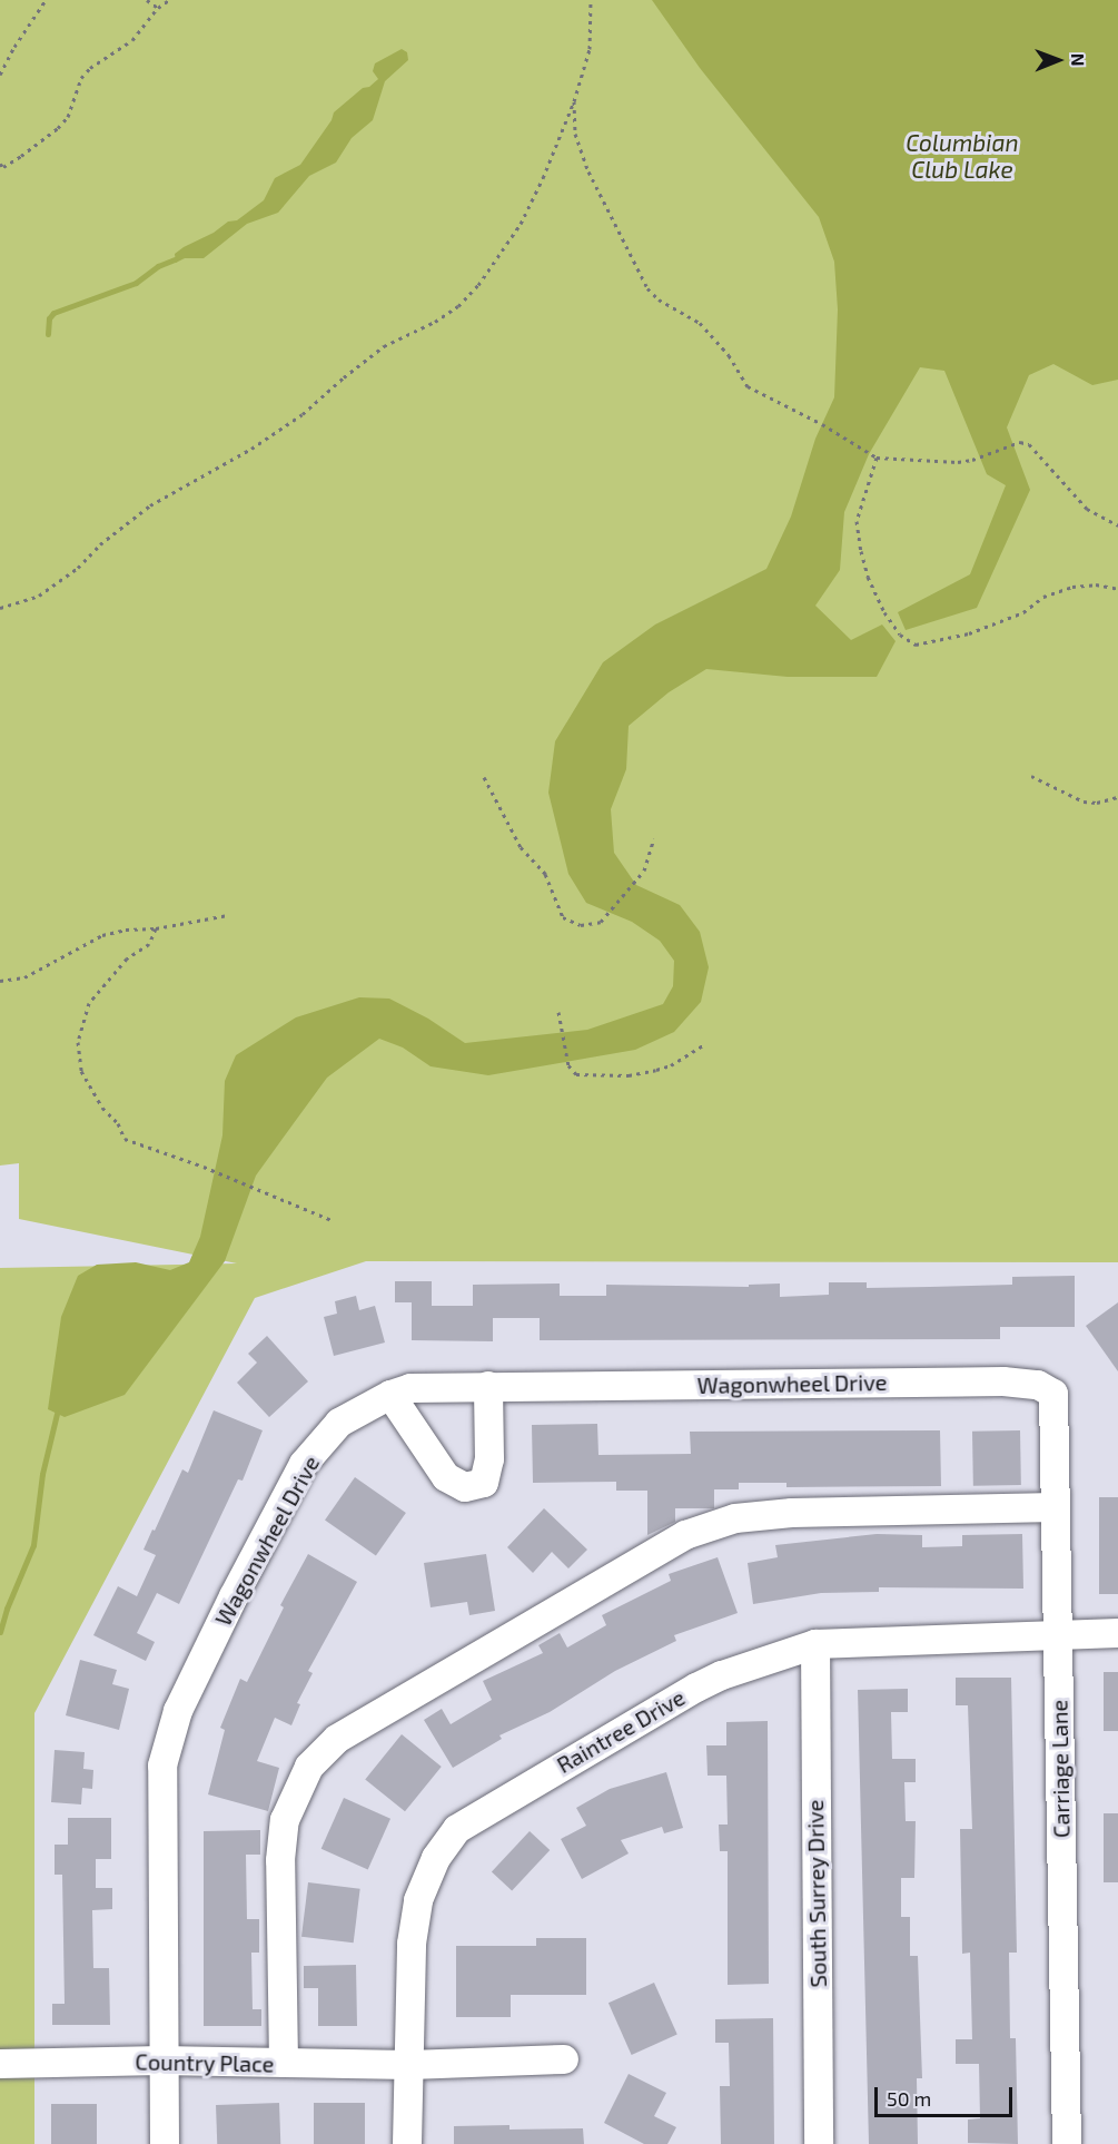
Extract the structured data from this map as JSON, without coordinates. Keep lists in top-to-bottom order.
{
  "streets": {
    "street": [
      "Wagonwheel Drive",
      "Raintree Drive",
      "Carriage Lane",
      "South Surrey Drive",
      "Country Place"
    ]
  },
  "crossings": [
    ["Wagonwheel Drive", "Carriage Lane"],
    ["Wagonwheel Drive", "Country Place"],
    ["Raintree Drive", "Carriage Lane"],
    ["Raintree Drive", "South Surrey Drive"],
    ["Raintree Drive", "Country Place"]
  ],
  "water": ["Columbian Club Lake"],
  "scale_bar": "50 m",
  "north": "right"
}
